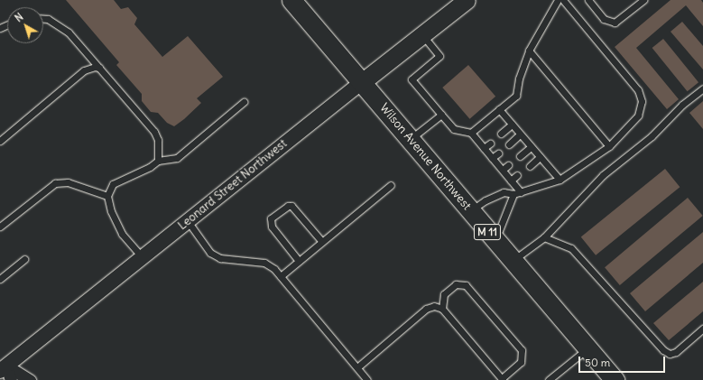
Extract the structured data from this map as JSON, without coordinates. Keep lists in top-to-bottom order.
{
  "streets": {
    "main road": ["Wilson Avenue Northwest", "Leonard Street Northwest", "M 11"]
  },
  "crossings": [
    ["Wilson Avenue Northwest", "Leonard Street Northwest"]
  ],
  "scale_bar": "50 m",
  "north": "top left"
}
